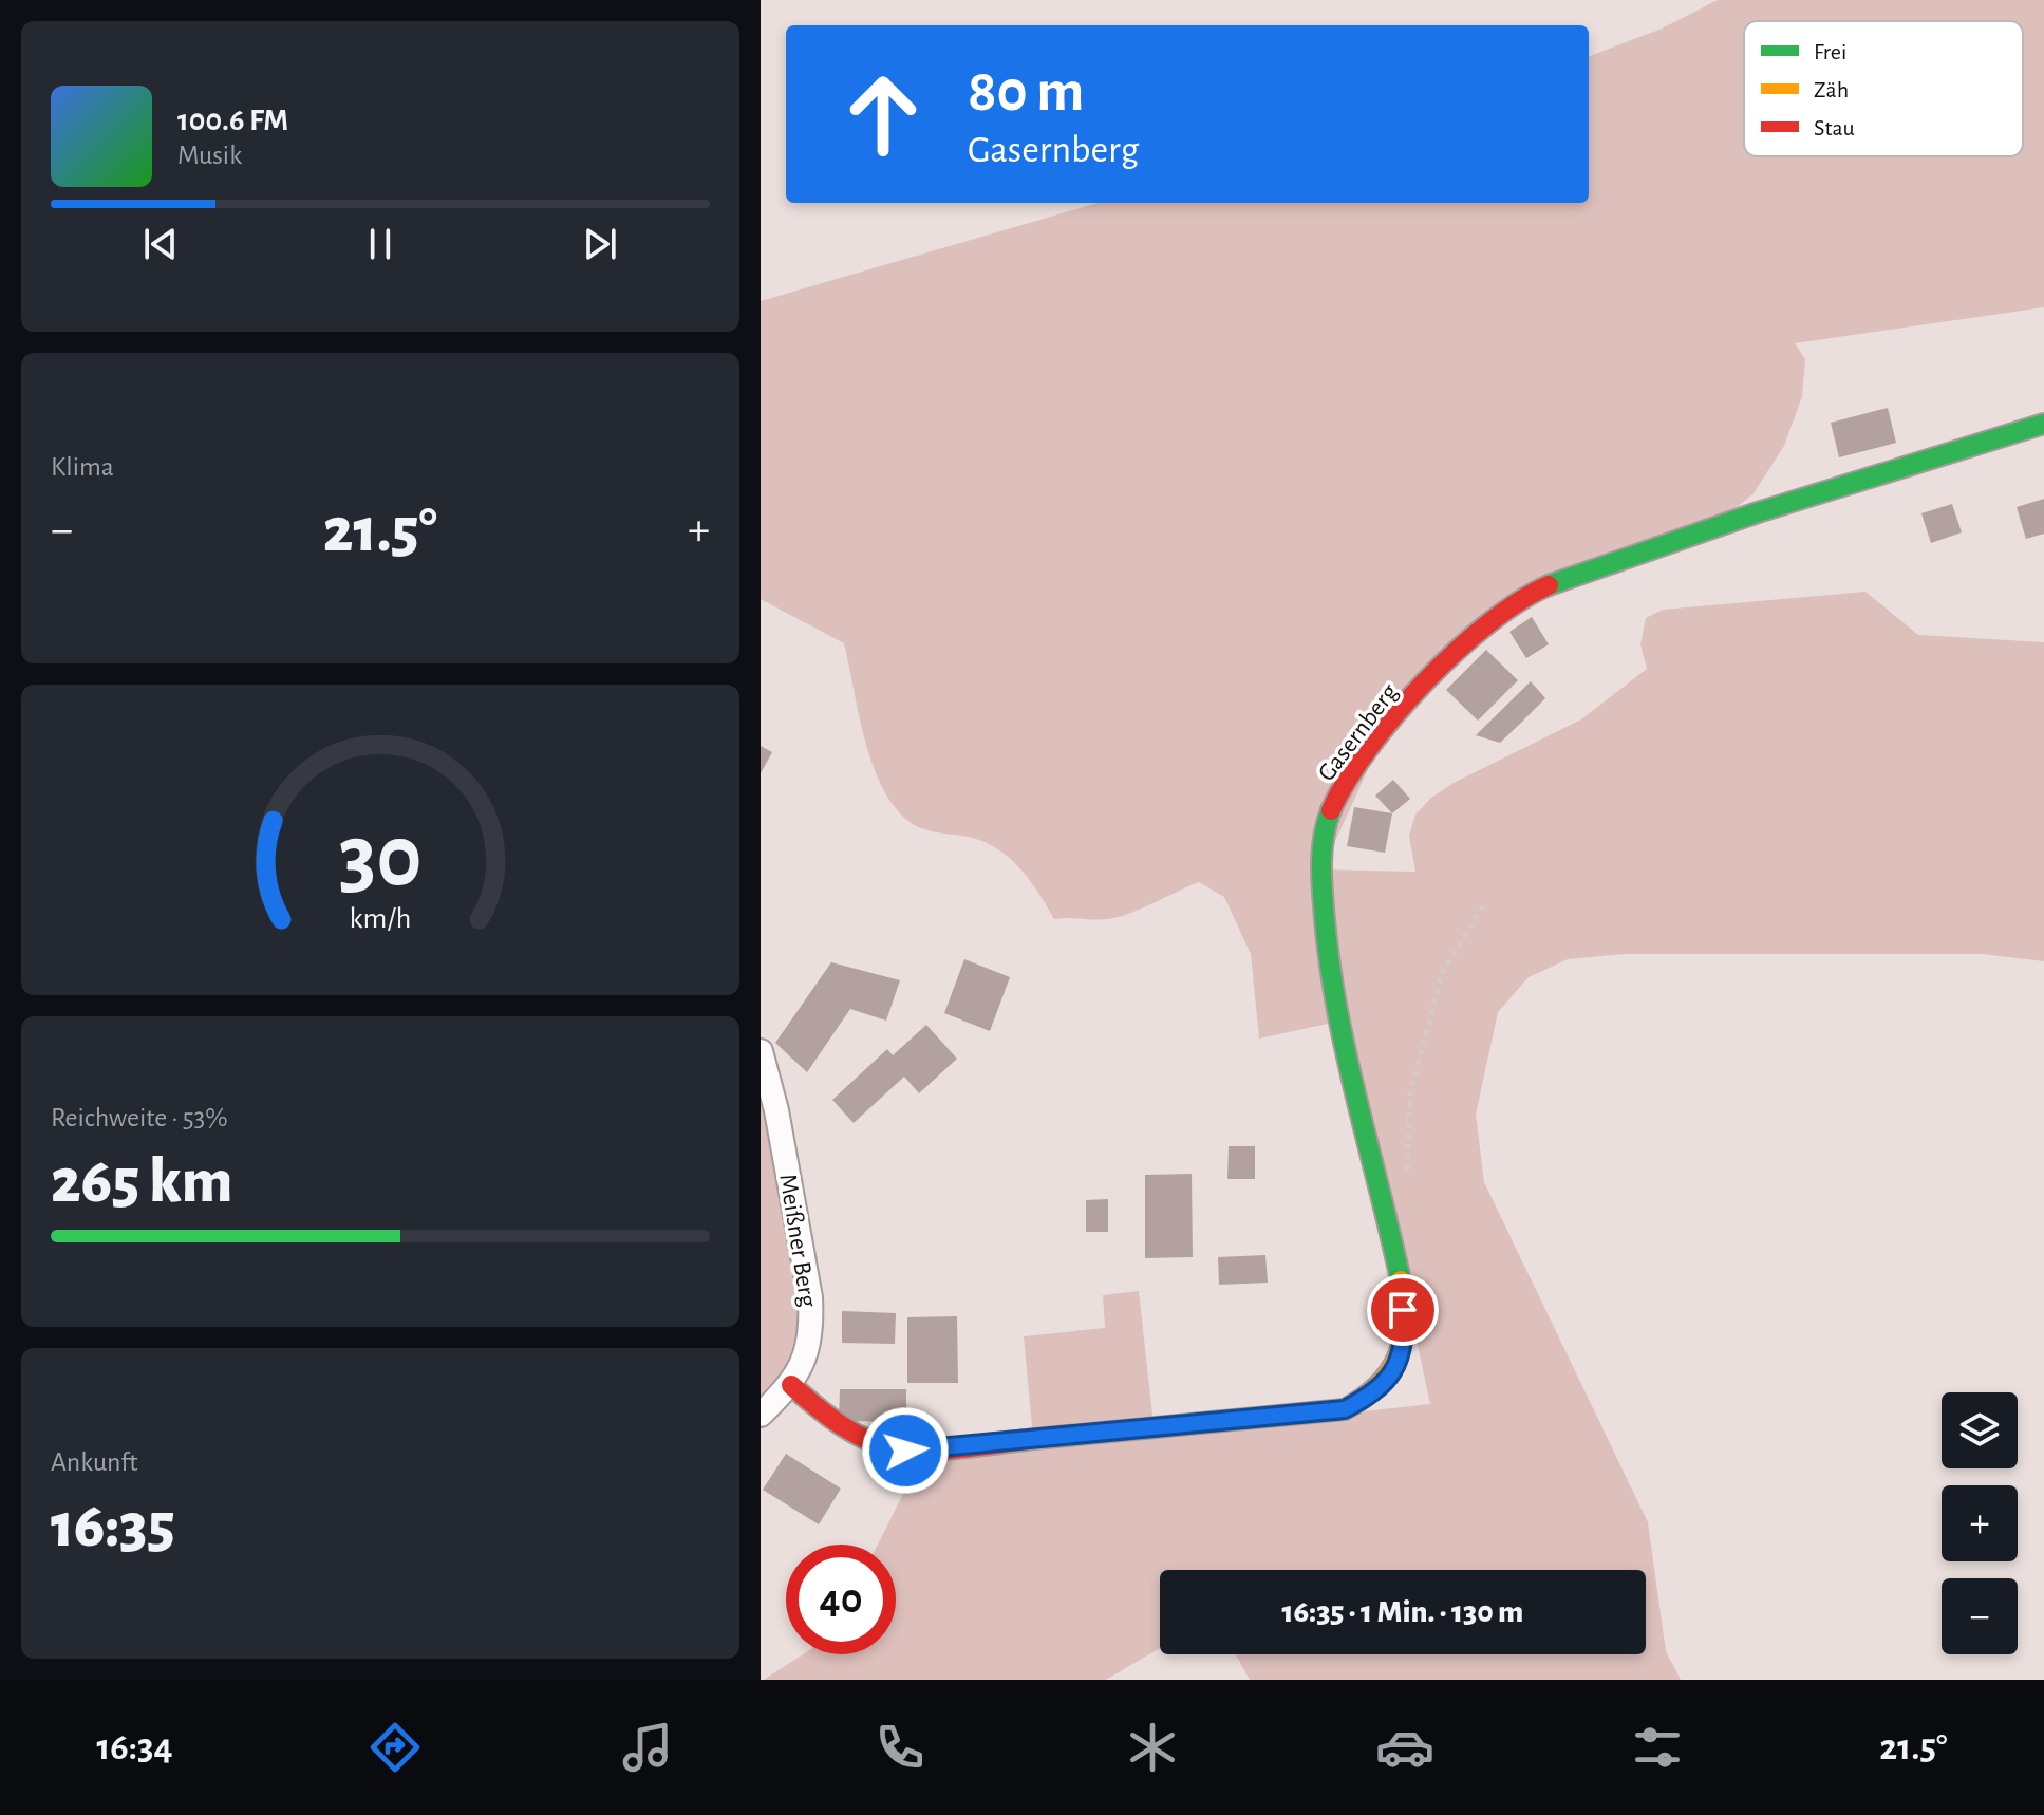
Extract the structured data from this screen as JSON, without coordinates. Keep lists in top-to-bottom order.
{
  "streets": {
    "street": ["Gasernberg", "Meißner Berg"]
  },
  "crossings": [
    ["Gasernberg", "Meißner Berg"]
  ],
  "legend": ["Frei", "Zäh", "Stau"],
  "page": {
    "turn": ["80 m", "Gasernberg"],
    "song": ["100.6 FM", "Musik"],
    "tile": [
      "Klima",
      ["Reichweite · 53%", "265 km"],
      ["Ankunft", "16:35"]
    ],
    "heat": ["−", "21.5°", "+"],
    "map_buttons": ["+", "−"],
    "limit": "40",
    "trip": "16:35 · 1 Min. · 130 m",
    "tabs": ["16:34", "21.5°"],
    "gauge": ["30", "km/h"]
  }
}
